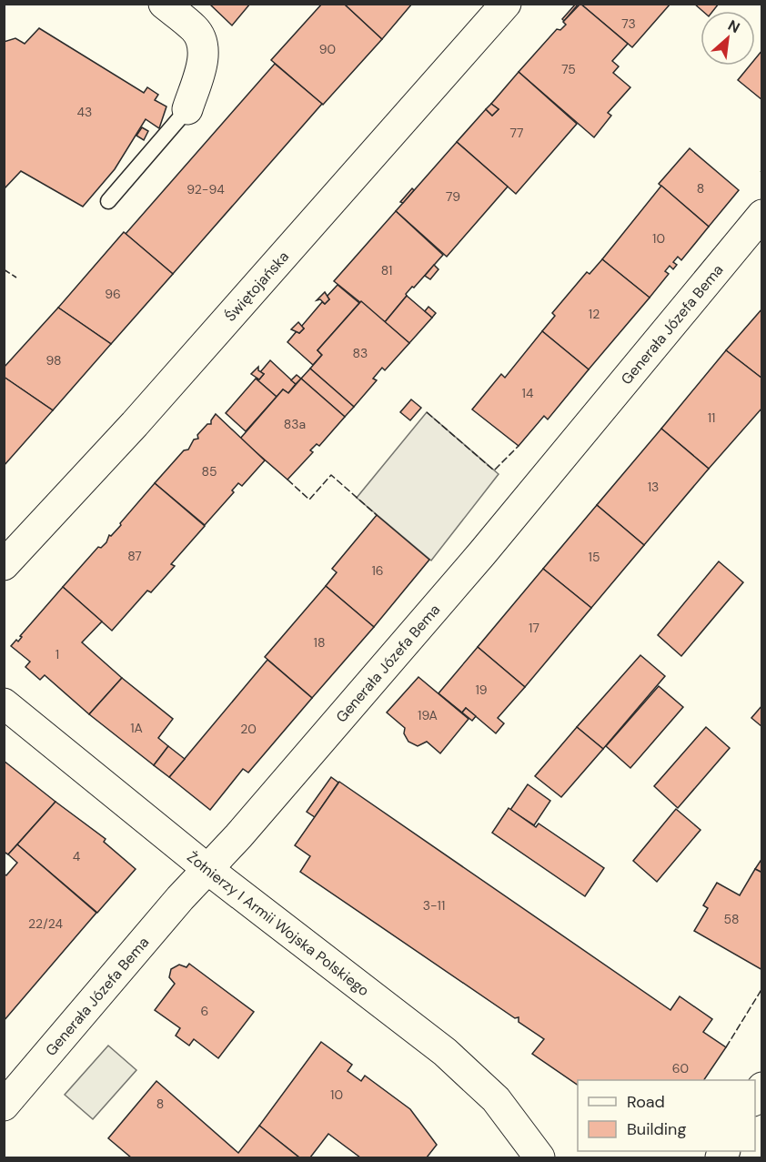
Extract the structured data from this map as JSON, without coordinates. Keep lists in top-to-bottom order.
{
  "streets": {
    "street": ["Świętojańska", "Generała Józefa Bema", "Żołnierzy I Armii Wojska Polskiego"]
  },
  "crossings": [
    ["Generała Józefa Bema", "Żołnierzy I Armii Wojska Polskiego"]
  ],
  "house_numbers": [
    "73",
    "90",
    "75",
    "43",
    "77",
    "8",
    "92-94",
    "79",
    "10",
    "81",
    "96",
    "12",
    "83",
    "98",
    "14",
    "11",
    "83a",
    "85",
    "13",
    "87",
    "15",
    "16",
    "17",
    "18",
    "1",
    "19",
    "19A",
    "1A",
    "20",
    "4",
    "3-11",
    "58",
    "22/24",
    "6",
    "60",
    "10",
    "8"
  ],
  "legend": ["Road", "Building"],
  "north": "top right"
}
